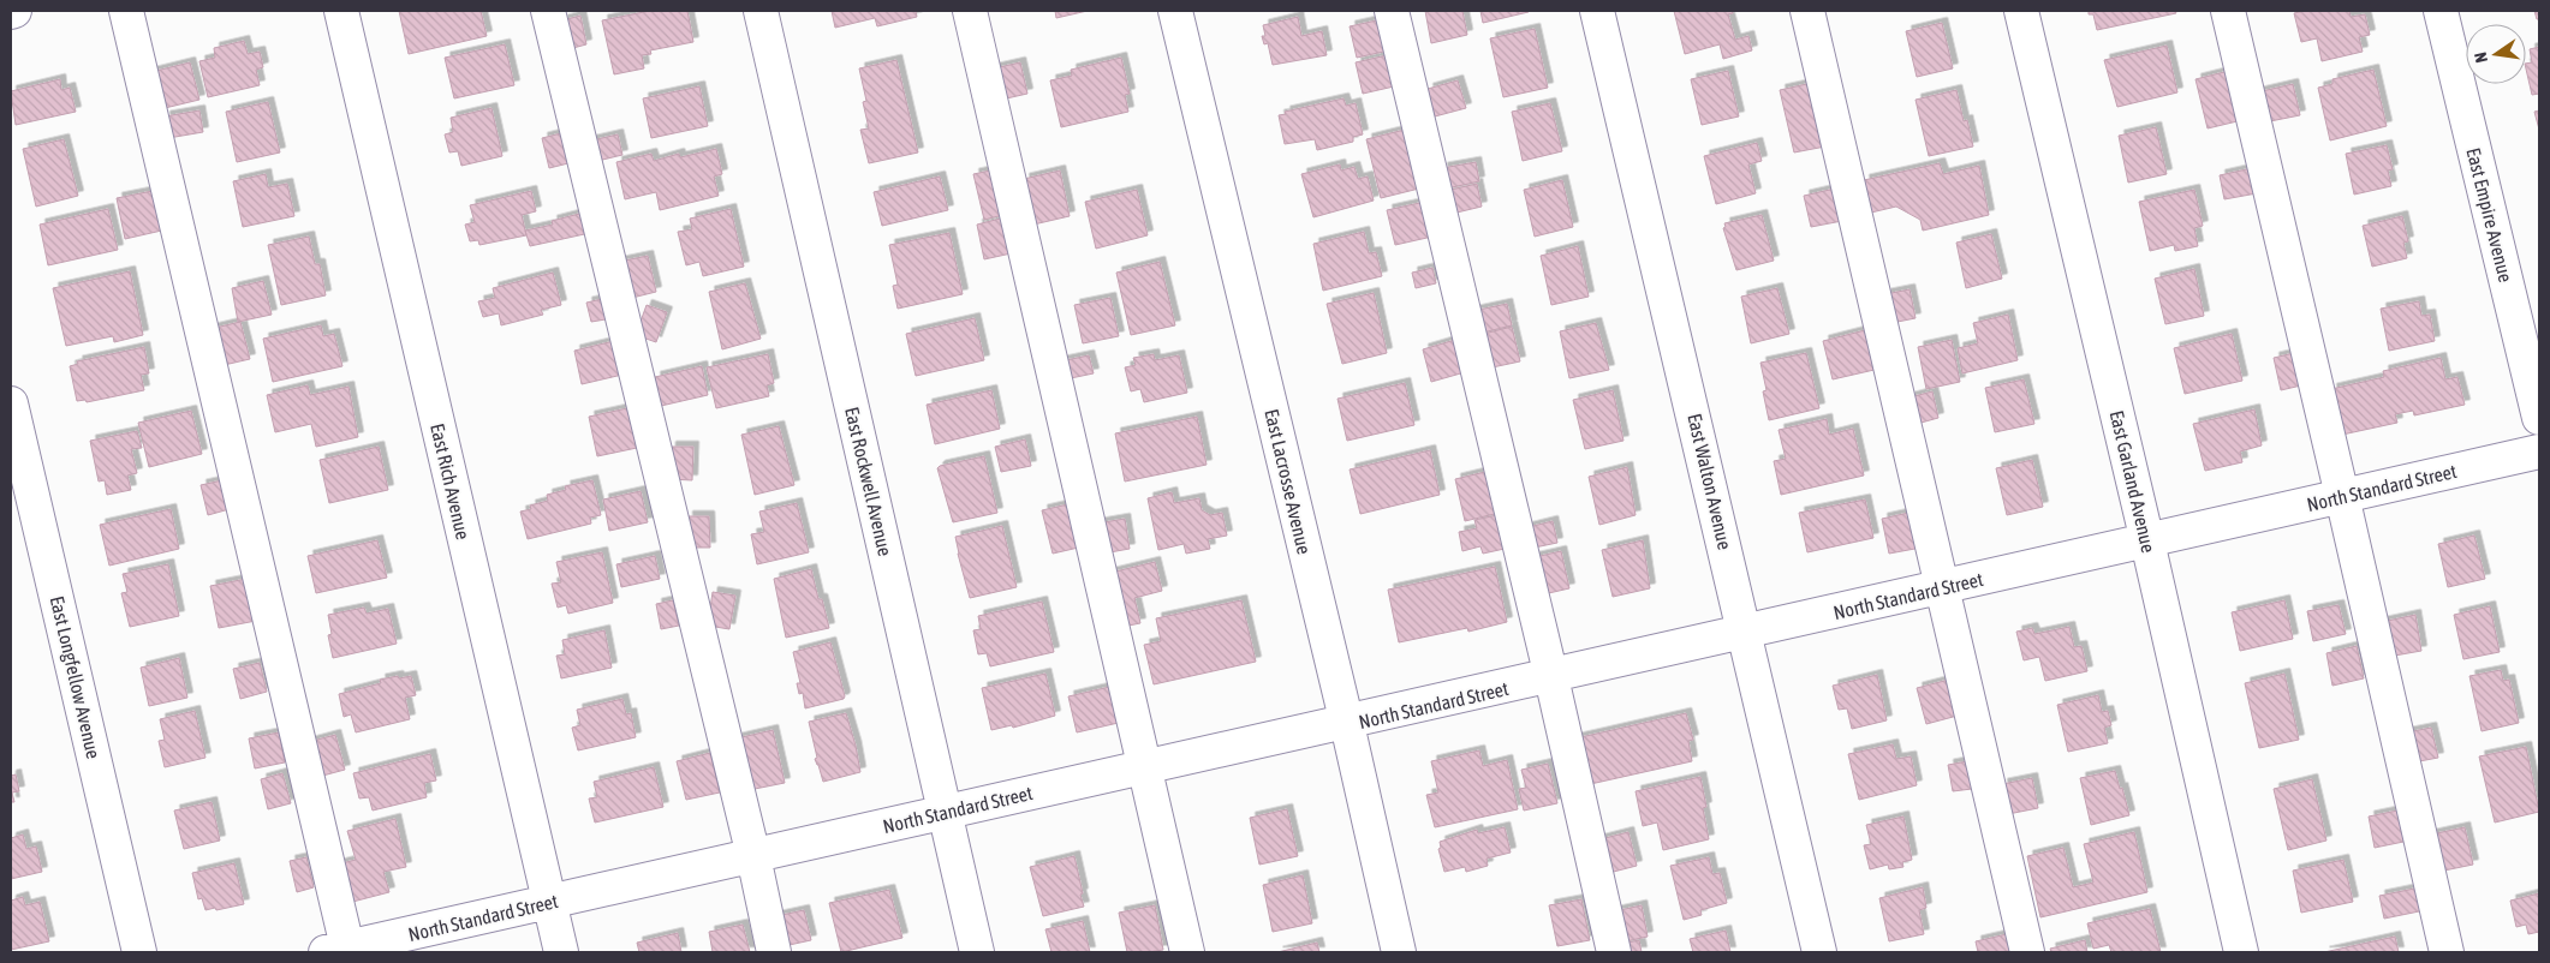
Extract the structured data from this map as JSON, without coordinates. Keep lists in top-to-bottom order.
{
  "streets": {
    "street": [
      "East Empire Avenue",
      "East Rich Avenue",
      "East Rockwell Avenue",
      "East Lacrosse Avenue",
      "East Walton Avenue",
      "East Garland Avenue",
      "North Standard Street",
      "East Longfellow Avenue"
    ]
  },
  "crossings": [
    ["East Rich Avenue", "North Standard Street"],
    ["East Rockwell Avenue", "North Standard Street"],
    ["East Lacrosse Avenue", "North Standard Street"],
    ["East Walton Avenue", "North Standard Street"],
    ["East Garland Avenue", "North Standard Street"]
  ],
  "north": "left"
}
